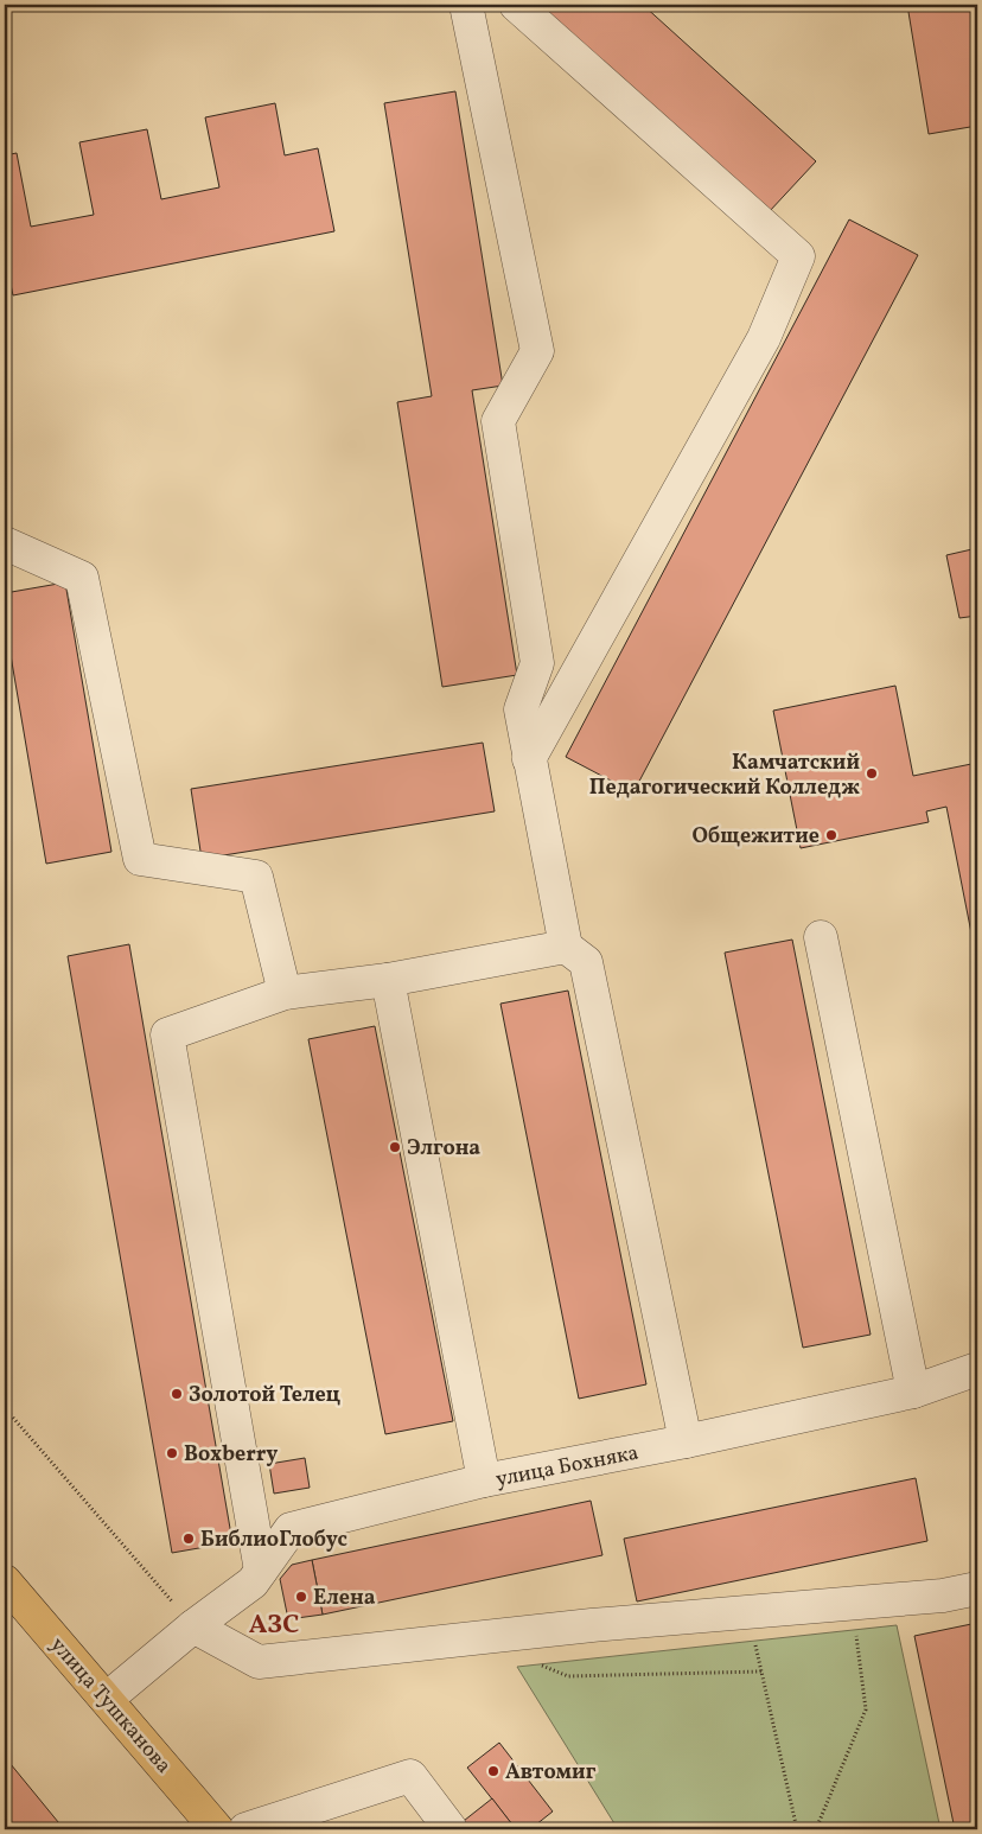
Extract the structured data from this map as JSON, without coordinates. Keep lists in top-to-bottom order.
{
  "streets": {
    "main road": ["улица Тушканова"],
    "street": ["улица Бохняка"]
  },
  "crossings": [
    ["улица Бохняка", "улица Тушканова"]
  ],
  "districts": ["АЗС"],
  "places": [
    "Камчатский Педагогический Колледж",
    "Общежитие",
    "Элгона",
    "Золотой Телец",
    "Boxberry",
    "БиблиоГлобус",
    "Елена",
    "Автомиг"
  ]
}
